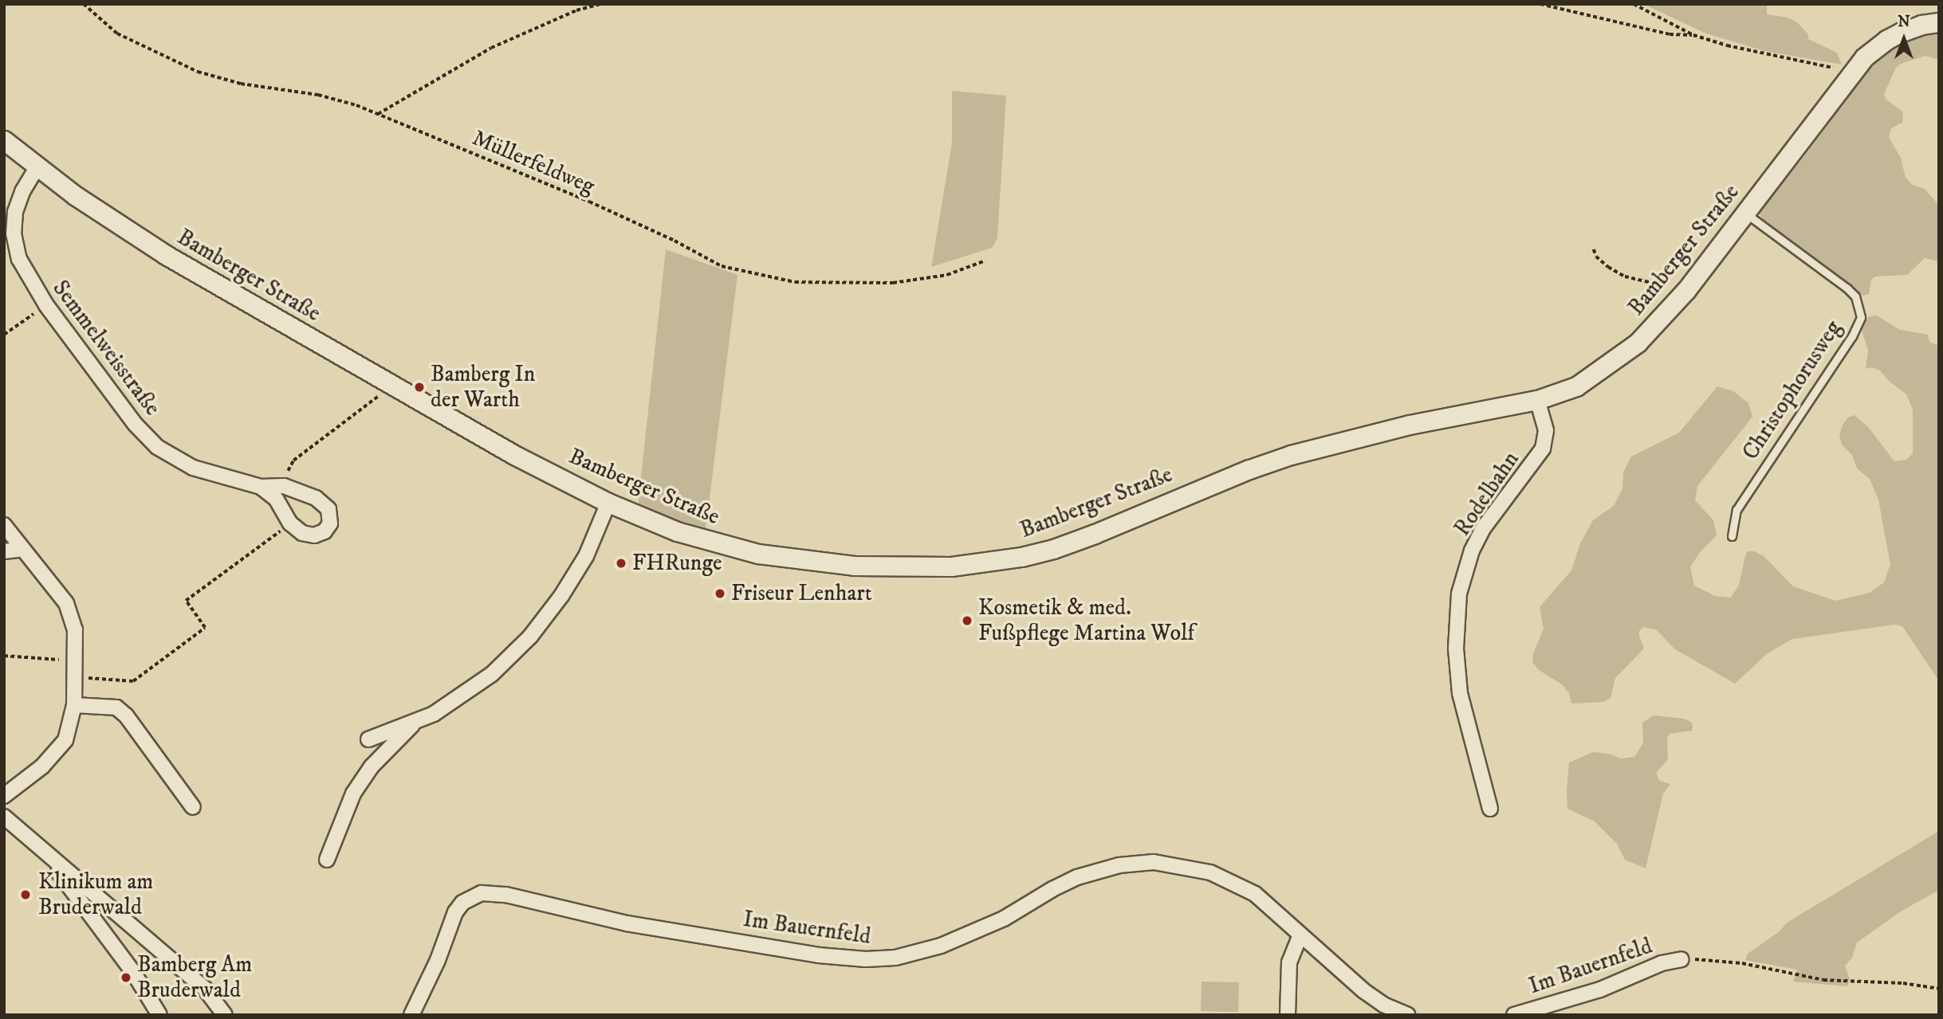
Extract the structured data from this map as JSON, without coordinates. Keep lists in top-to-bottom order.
{
  "streets": {
    "street": [
      "Bamberger Straße",
      "Semmelweisstraße",
      "Rodelbahn",
      "Im Bauernfeld"
    ],
    "lane": ["Christophorusweg"],
    "path": ["Müllerfeldweg"]
  },
  "crossings": [
    ["Bamberger Straße", "Semmelweisstraße"],
    ["Bamberger Straße", "Christophorusweg"],
    ["Bamberger Straße", "Rodelbahn"]
  ],
  "places": [
    "Bamberg In der Warth",
    "FHRunge",
    "Friseur Lenhart",
    "Kosmetik & med. Fußpflege Martina Wolf",
    "Klinikum am Bruderwald",
    "Bamberg Am Bruderwald"
  ],
  "north": "top"
}
